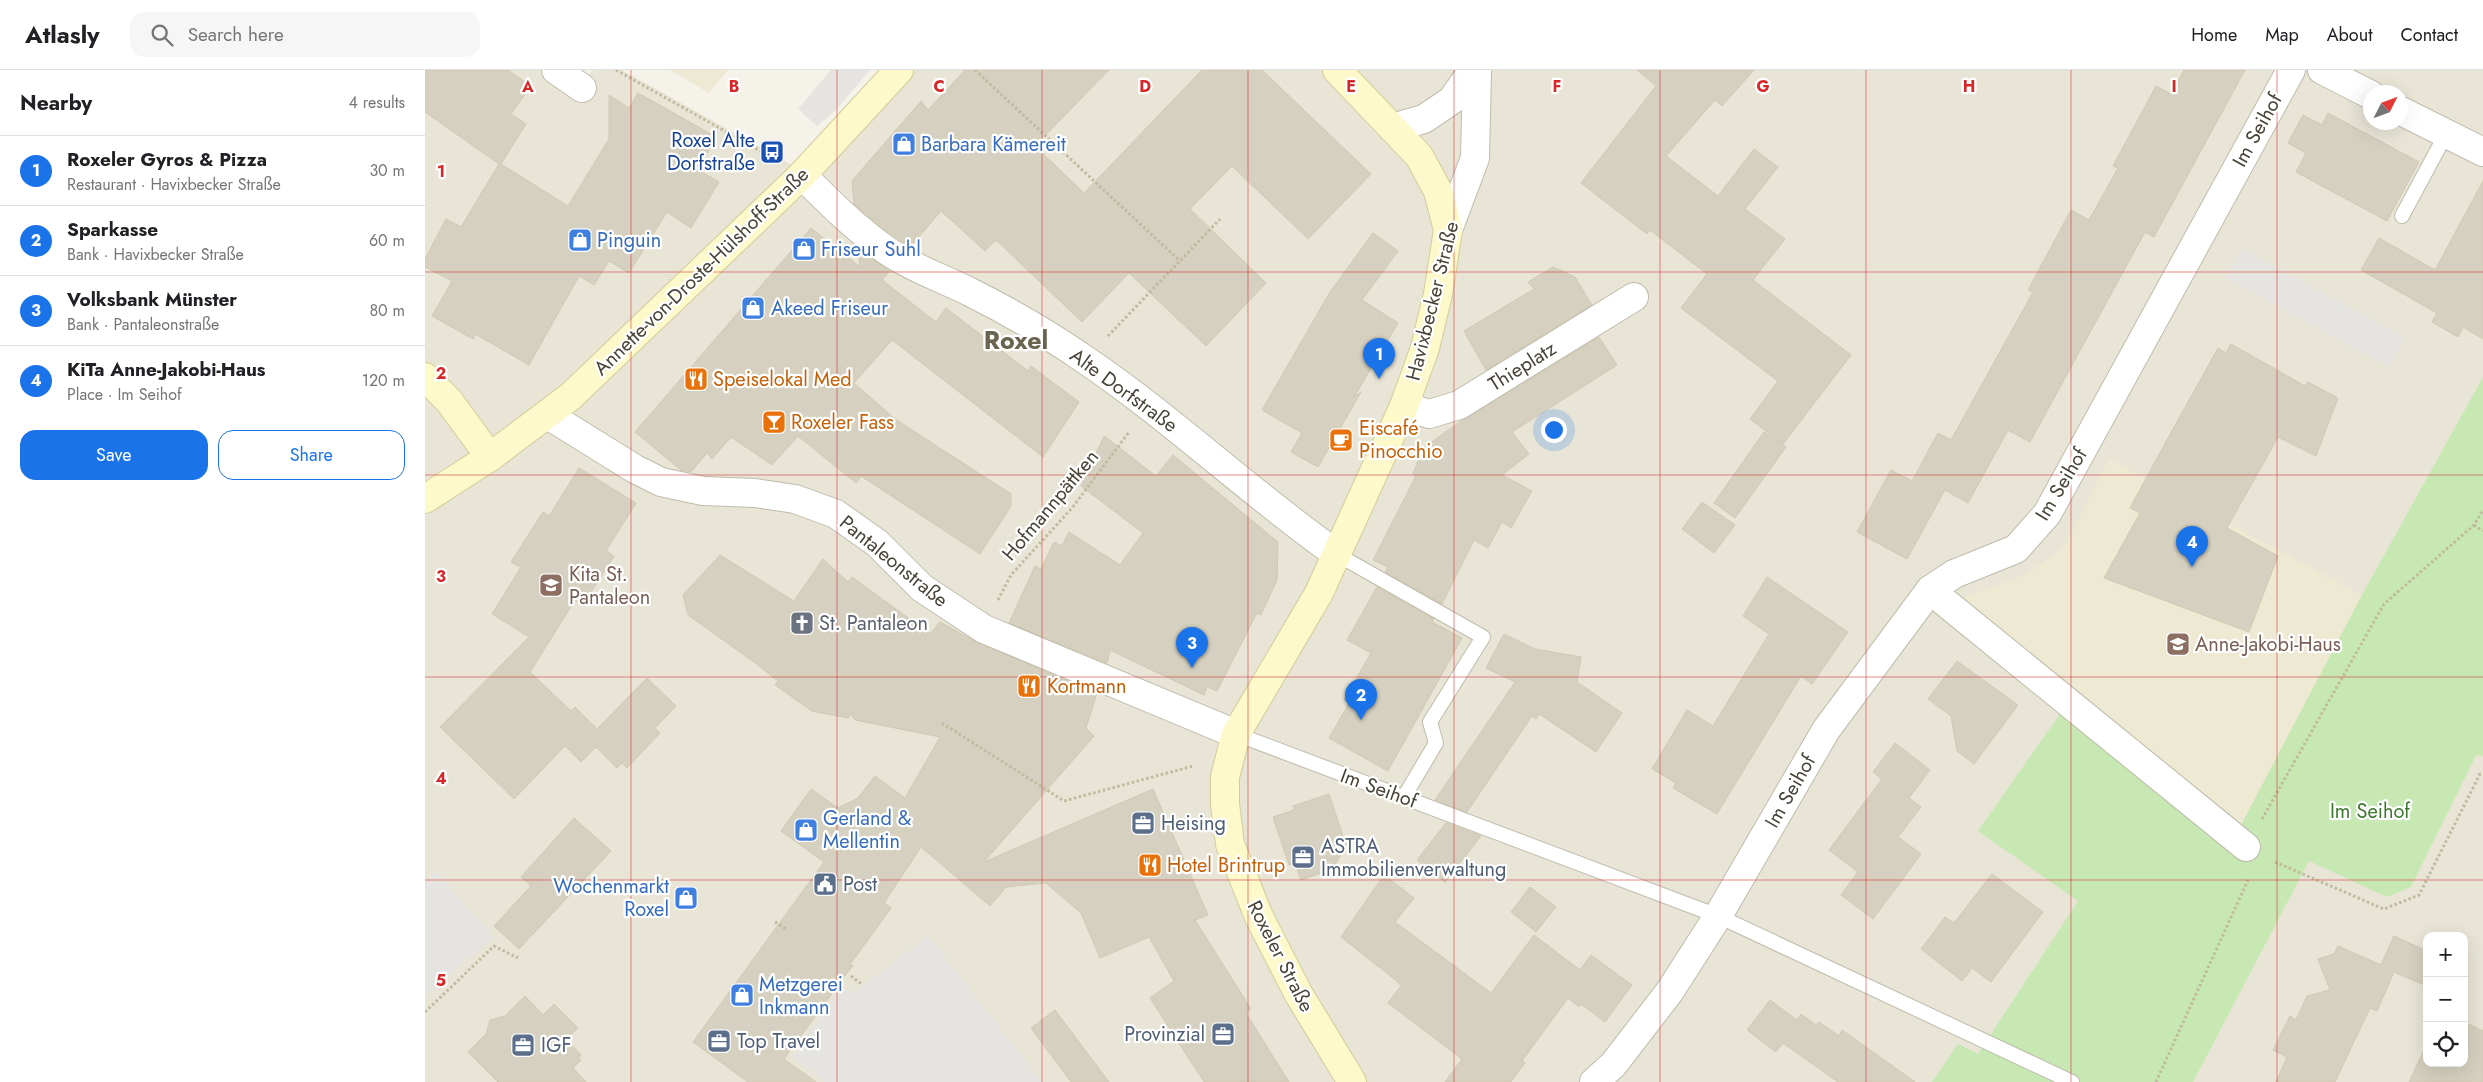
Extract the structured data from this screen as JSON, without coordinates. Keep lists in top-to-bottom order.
{
  "streets": {
    "main road": ["Annette-von-Droste-Hülshoff-Straße", "Havixbecker Straße", "Roxeler Straße"],
    "street": [
      "Im Seihof",
      "Thieplatz",
      "Alte Dorfstraße",
      "Pantaleonstraße"
    ],
    "path": ["Hofmannpättken"]
  },
  "crossings": [
    ["Im Seihof", "Havixbecker Straße"],
    ["Im Seihof", "Pantaleonstraße"],
    ["Im Seihof", "Roxeler Straße"],
    ["Annette-von-Droste-Hülshoff-Straße", "Alte Dorfstraße"],
    ["Annette-von-Droste-Hülshoff-Straße", "Pantaleonstraße"],
    ["Havixbecker Straße", "Thieplatz"],
    ["Havixbecker Straße", "Alte Dorfstraße"],
    ["Havixbecker Straße", "Pantaleonstraße"],
    ["Havixbecker Straße", "Roxeler Straße"],
    ["Alte Dorfstraße", "Hofmannpättken"],
    ["Hofmannpättken", "Pantaleonstraße"],
    ["Pantaleonstraße", "Roxeler Straße"]
  ],
  "districts": ["Roxel"],
  "parks": ["Im Seihof"],
  "places": {
    "shop": [
      "Barbara Kämereit",
      "Pinguin",
      "Friseur Suhl",
      "Akeed Friseur",
      "Gerland & Mellentin",
      "Wochenmarkt Roxel",
      "Metzgerei Inkmann"
    ],
    "bus stop": ["Roxel Alte Dorfstraße"],
    "restaurant": ["Speiselokal Med", "Kortmann", "Hotel Brintrup"],
    "bar": ["Roxeler Fass"],
    "cafe": ["Eiscafé Pinocchio"],
    "school or university": ["Kita St. Pantaleon", "Anne-Jakobi-Haus"],
    "church": ["St. Pantaleon"],
    "office": [
      "Heising",
      "ASTRA Immobilienverwaltung",
      "Provinzial",
      "Top Travel",
      "IGF"
    ],
    "public building": ["Post"]
  },
  "north": "top right",
  "page": {
    "header": "Atlasly",
    "search": "Search here",
    "nav": [
      "Home",
      "Map",
      "About",
      "Contact"
    ],
    "heading": ["Nearby", "4 results"],
    "list": [
      {
        "mark": "1",
        "name": "Roxeler Gyros & Pizza",
        "note": "Restaurant · Havixbecker Straße",
        "value": "30 m"
      },
      {
        "mark": "2",
        "name": "Sparkasse",
        "note": "Bank · Havixbecker Straße",
        "value": "60 m"
      },
      {
        "mark": "3",
        "name": "Volksbank Münster",
        "note": "Bank · Pantaleonstraße",
        "value": "80 m"
      },
      {
        "mark": "4",
        "name": "KiTa Anne-Jakobi-Haus",
        "note": "Place · Im Seihof",
        "value": "120 m"
      }
    ],
    "pins": [
      "1",
      "4",
      "3",
      "2"
    ],
    "buttons": ["Save", "Share"],
    "map_buttons": ["+", "−"]
  },
  "grid": {
    "columns": [
      "A",
      "B",
      "C",
      "D",
      "E",
      "F",
      "G",
      "H",
      "I"
    ],
    "rows": [
      "1",
      "2",
      "3",
      "4",
      "5"
    ]
  }
}
